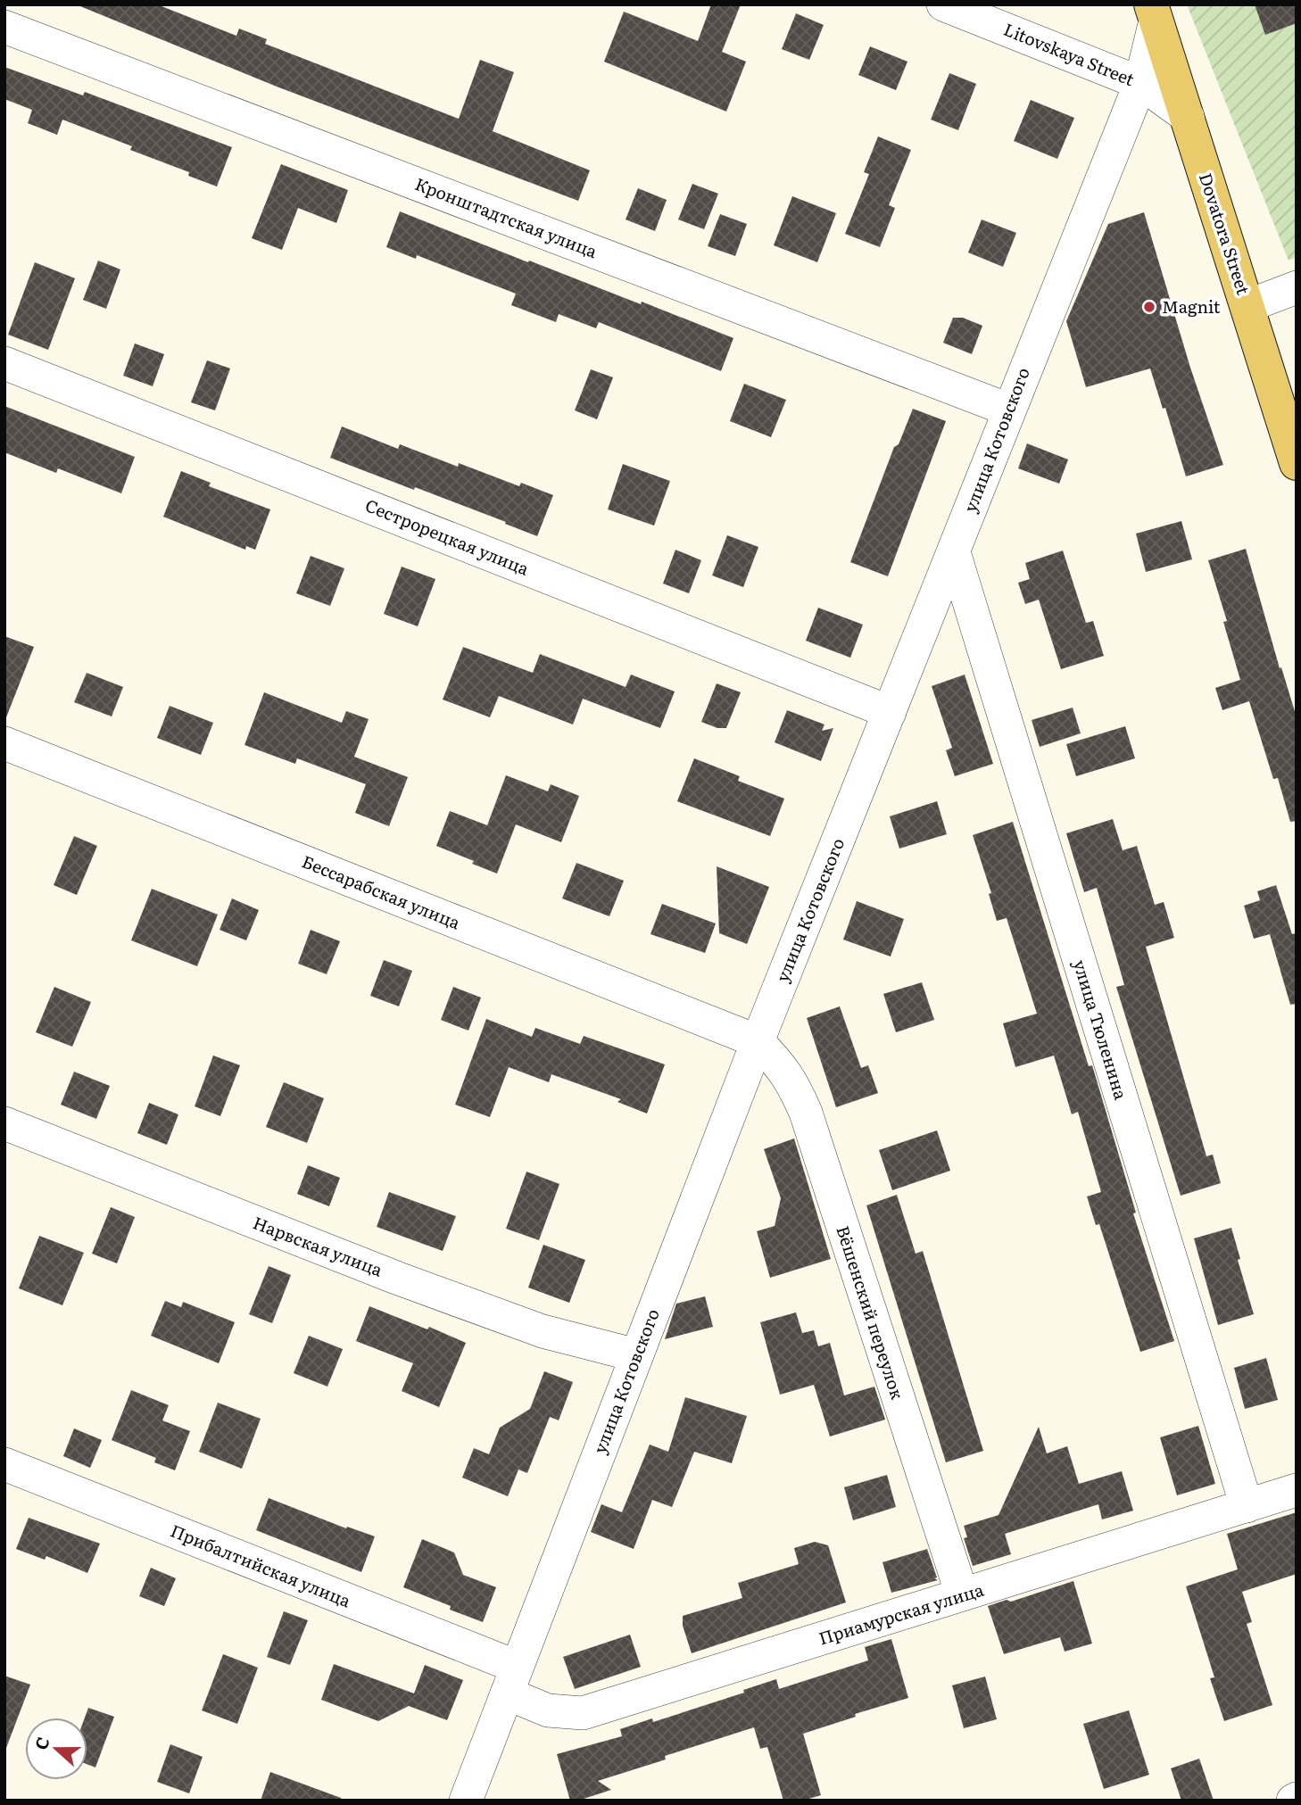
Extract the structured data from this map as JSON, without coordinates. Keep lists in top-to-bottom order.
{
  "streets": {
    "main road": ["Dovatora Street"],
    "street": [
      "Litovskaya Street",
      "Кронштадтская улица",
      "улица Котовского",
      "Сестрорецкая улица",
      "Бессарабская улица",
      "улица Тюленина",
      "Нарвская улица",
      "Вёшенский переулок",
      "Прибалтийская улица",
      "Приамурская улица"
    ]
  },
  "crossings": [
    ["Litovskaya Street", "Dovatora Street"],
    ["Litovskaya Street", "улица Котовского"],
    ["Кронштадтская улица", "улица Котовского"],
    ["Dovatora Street", "улица Котовского"],
    ["улица Котовского", "Сестрорецкая улица"],
    ["улица Котовского", "Бессарабская улица"],
    ["улица Котовского", "улица Тюленина"],
    ["улица Котовского", "Нарвская улица"],
    ["улица Котовского", "Вёшенский переулок"],
    ["улица Котовского", "Прибалтийская улица"],
    ["улица Котовского", "Приамурская улица"],
    ["Бессарабская улица", "Вёшенский переулок"],
    ["улица Тюленина", "Приамурская улица"],
    ["Вёшенский переулок", "Приамурская улица"],
    ["Прибалтийская улица", "Приамурская улица"]
  ],
  "places": ["Magnit"],
  "north": "left"
}
